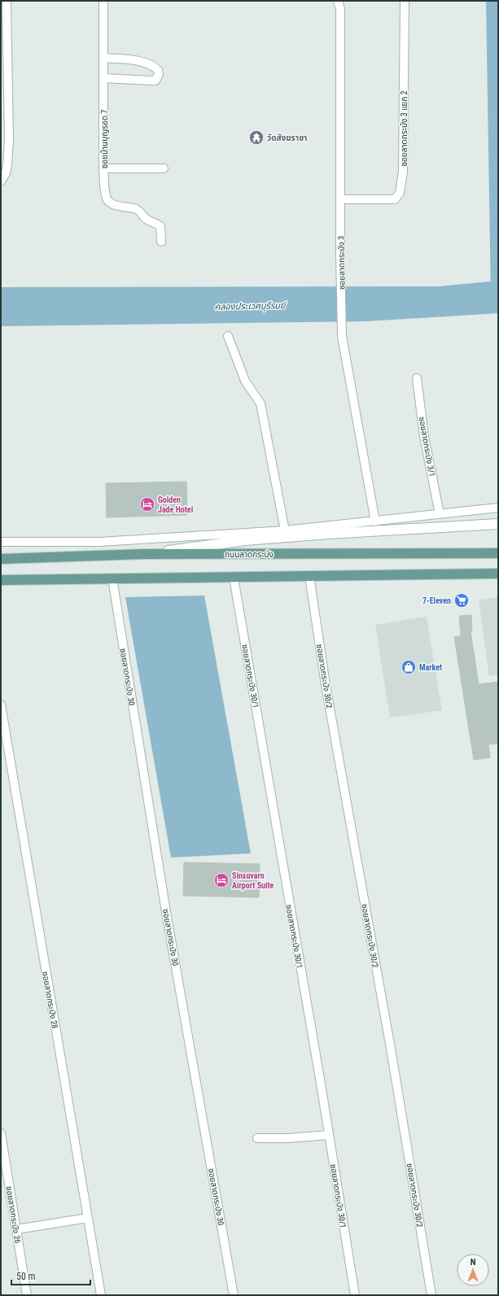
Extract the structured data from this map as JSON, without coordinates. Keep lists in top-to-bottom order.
{
  "streets": {
    "main road": ["ถนนลาดกระบัง"],
    "street": [
      "ซอยลาดกระบัง 3 แยก 2",
      "ซอยบ้านบุญรอด 7",
      "ซอยลาดกระบัง 3",
      "ซอยลาดกระบัง 3/1",
      "ซอยลาดกระบัง 30/1",
      "ซอยลาดกระบัง 30/2",
      "ซอยลาดกระบัง 30",
      "ซอยลาดกระบัง 28",
      "ซอยลาดกระบัง 26"
    ]
  },
  "crossings": [
    ["ซอยลาดกระบัง 3 แยก 2", "ซอยลาดกระบัง 3"]
  ],
  "water": ["คลองประเวศบุรีรมย์"],
  "places": {
    "temple": ["วัดสังฆราชา"],
    "hotel": ["Golden Jade Hotel", "Sinsuvarn Airport Suite"],
    "supermarket": ["7-Eleven"],
    "shop": ["Market"]
  },
  "scale_bar": "50 m",
  "north": "top"
}
